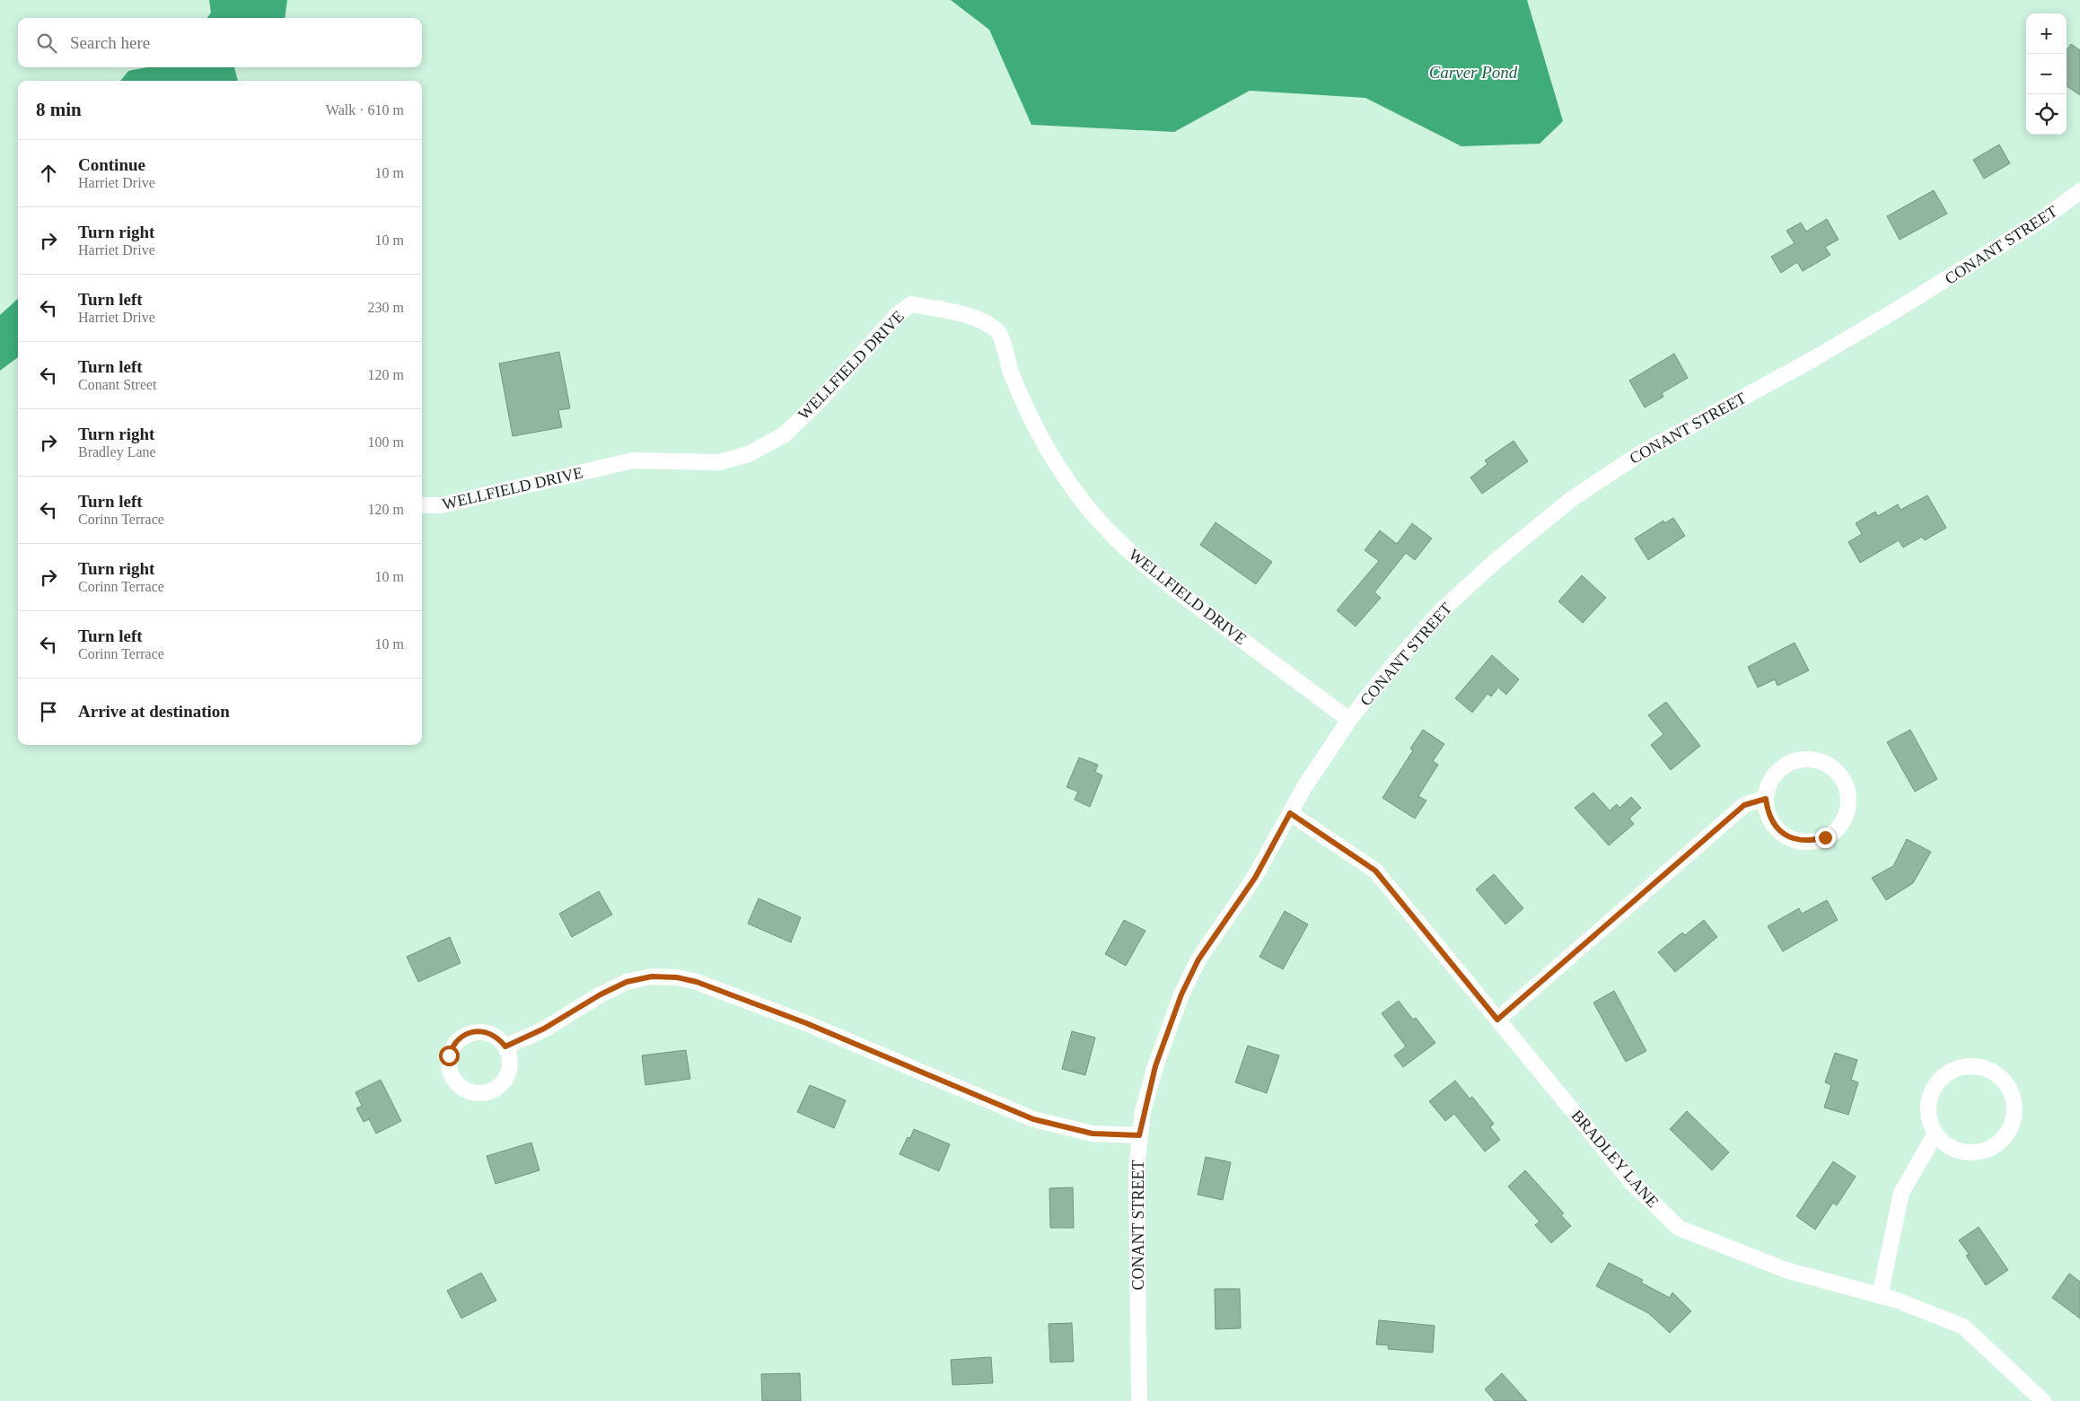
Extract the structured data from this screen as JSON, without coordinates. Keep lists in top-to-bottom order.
{
  "streets": {
    "street": ["CONANT STREET", "WELLFIELD DRIVE", "BRADLEY LANE"]
  },
  "crossings": [
    ["CONANT STREET", "WELLFIELD DRIVE"],
    ["CONANT STREET", "BRADLEY LANE"]
  ],
  "water": ["Carver Pond"],
  "page": {
    "map_buttons": ["+", "−"],
    "search": "Search here",
    "heading": ["8 min", "Walk · 610 m"],
    "list": [
      ["Continue", "Harriet Drive", "10 m"],
      ["Turn right", "Harriet Drive", "10 m"],
      ["Turn left", "Harriet Drive", "230 m"],
      ["Turn left", "Conant Street", "120 m"],
      ["Turn right", "Bradley Lane", "100 m"],
      ["Turn left", "Corinn Terrace", "120 m"],
      ["Turn right", "Corinn Terrace", "10 m"],
      ["Turn left", "Corinn Terrace", "10 m"],
      "Arrive at destination"
    ]
  }
}
